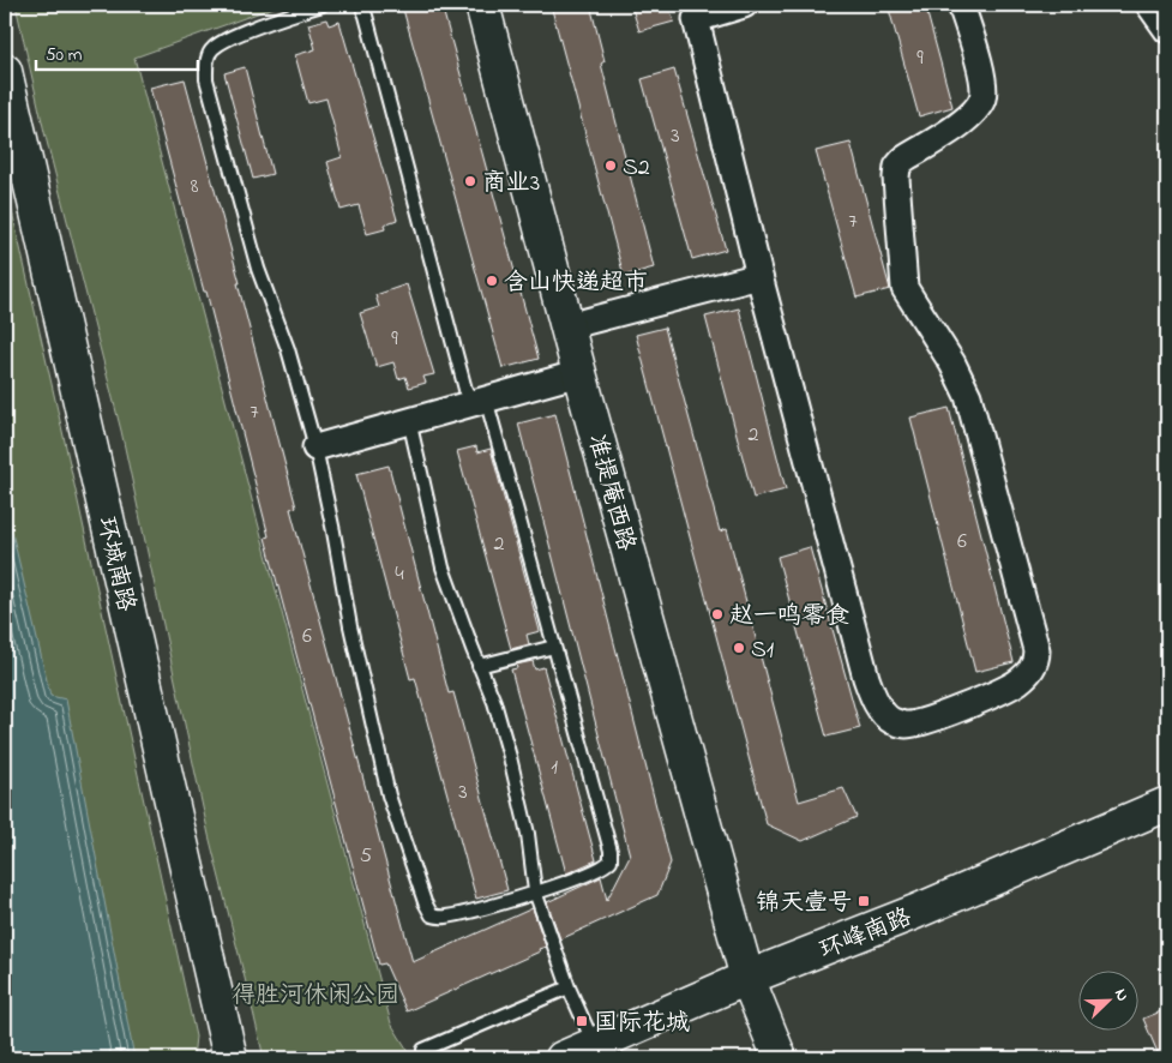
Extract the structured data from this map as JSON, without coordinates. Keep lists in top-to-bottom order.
{
  "streets": {
    "main road": ["准提庵西路", "环城南路", "环峰南路"]
  },
  "crossings": [
    ["准提庵西路", "环峰南路"]
  ],
  "parks": ["得胜河休闲公园"],
  "places": {
    "other": [
      "S2",
      "商业3",
      "含山快递超市",
      "赵一鸣零食",
      "S1"
    ],
    "transit": ["锦天壹号", "国际花城"]
  },
  "house_numbers": [
    "9",
    "3",
    "8",
    "7",
    "9",
    "7",
    "2",
    "6",
    "2",
    "4",
    "6",
    "1",
    "3",
    "5"
  ],
  "scale_bar": "50 m",
  "north": "top right"
}
